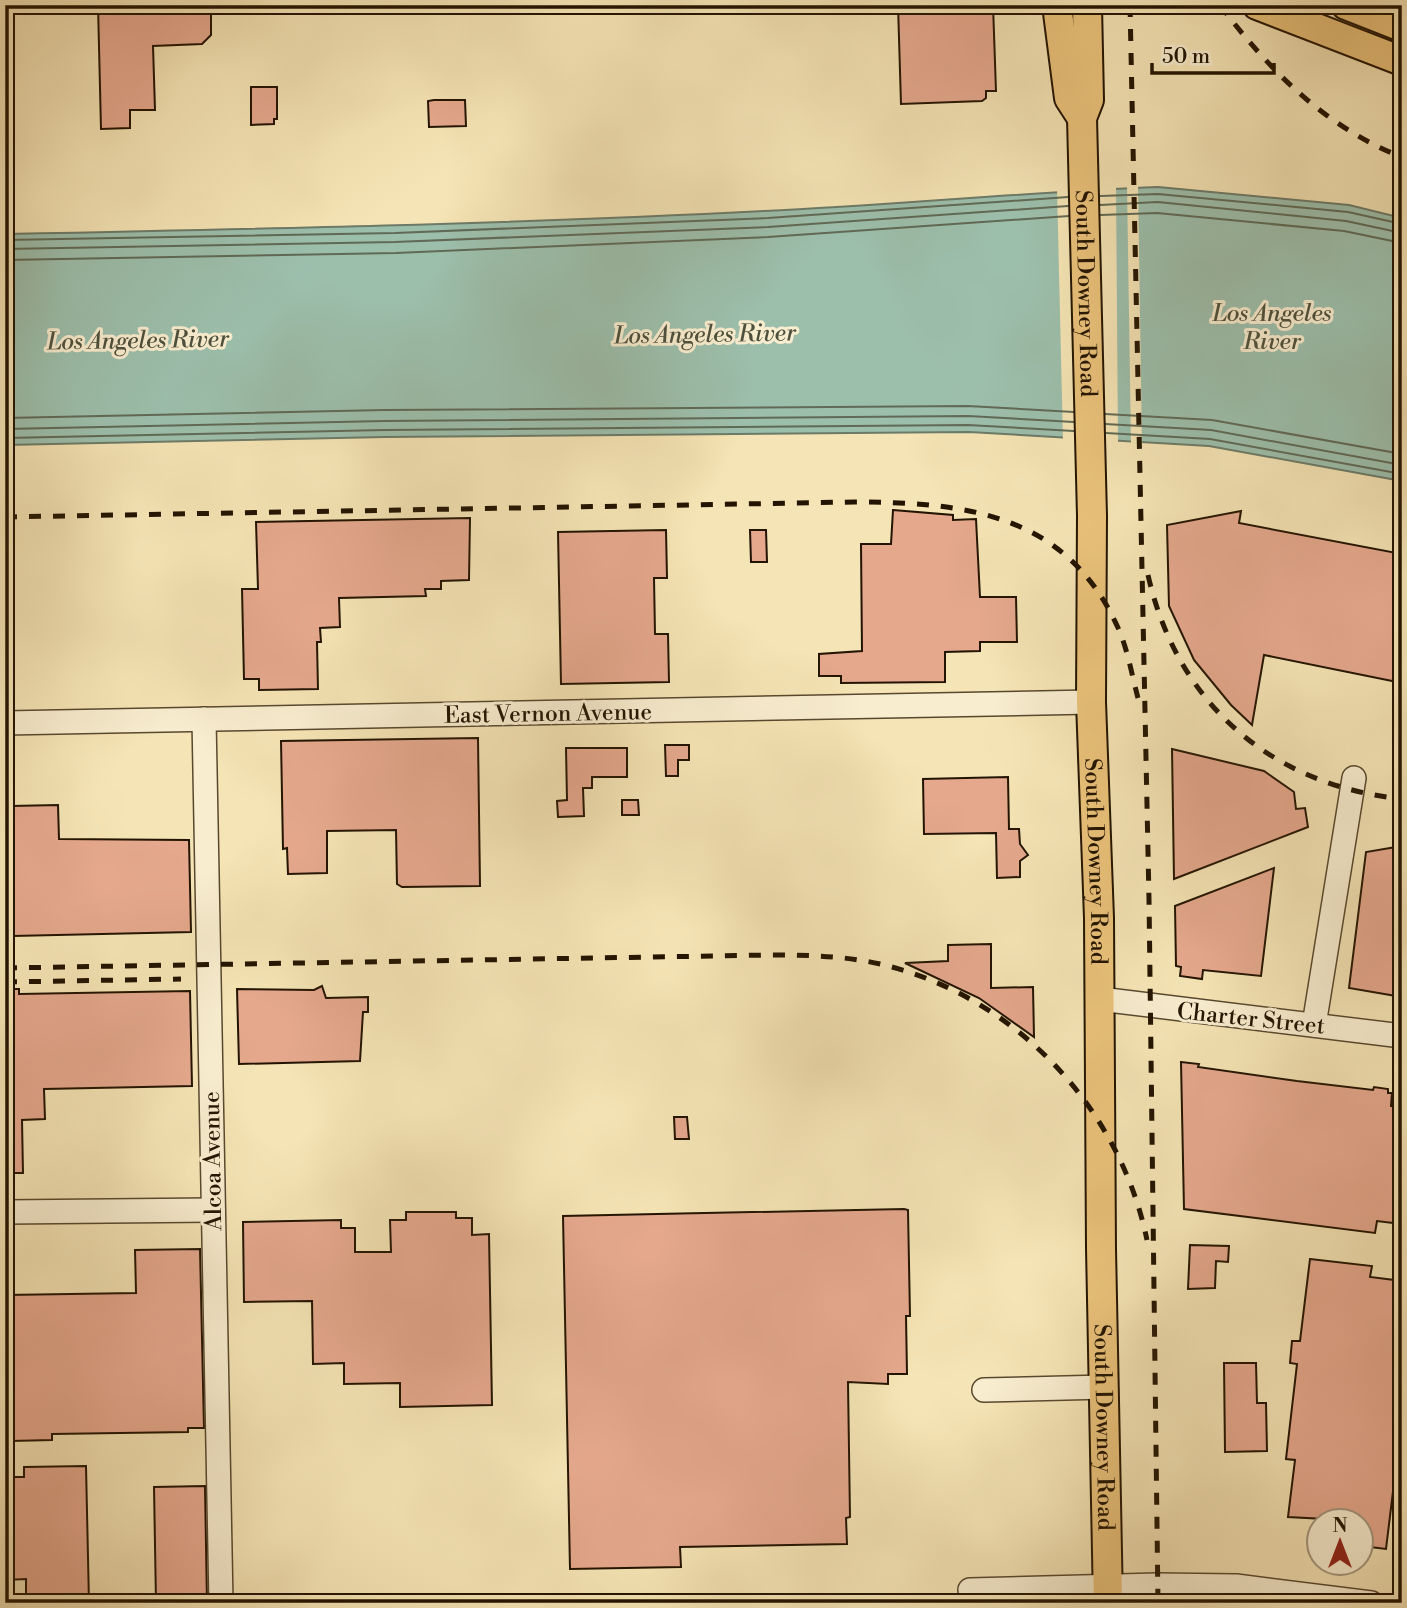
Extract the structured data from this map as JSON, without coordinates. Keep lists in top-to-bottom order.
{
  "streets": {
    "main road": ["South Downey Road"],
    "street": ["East Vernon Avenue", "Charter Street", "Alcoa Avenue"]
  },
  "crossings": [
    ["South Downey Road", "East Vernon Avenue"],
    ["South Downey Road", "Charter Street"],
    ["East Vernon Avenue", "Alcoa Avenue"]
  ],
  "water": ["Los Angeles River"],
  "scale_bar": "50 m",
  "north": "top"
}
